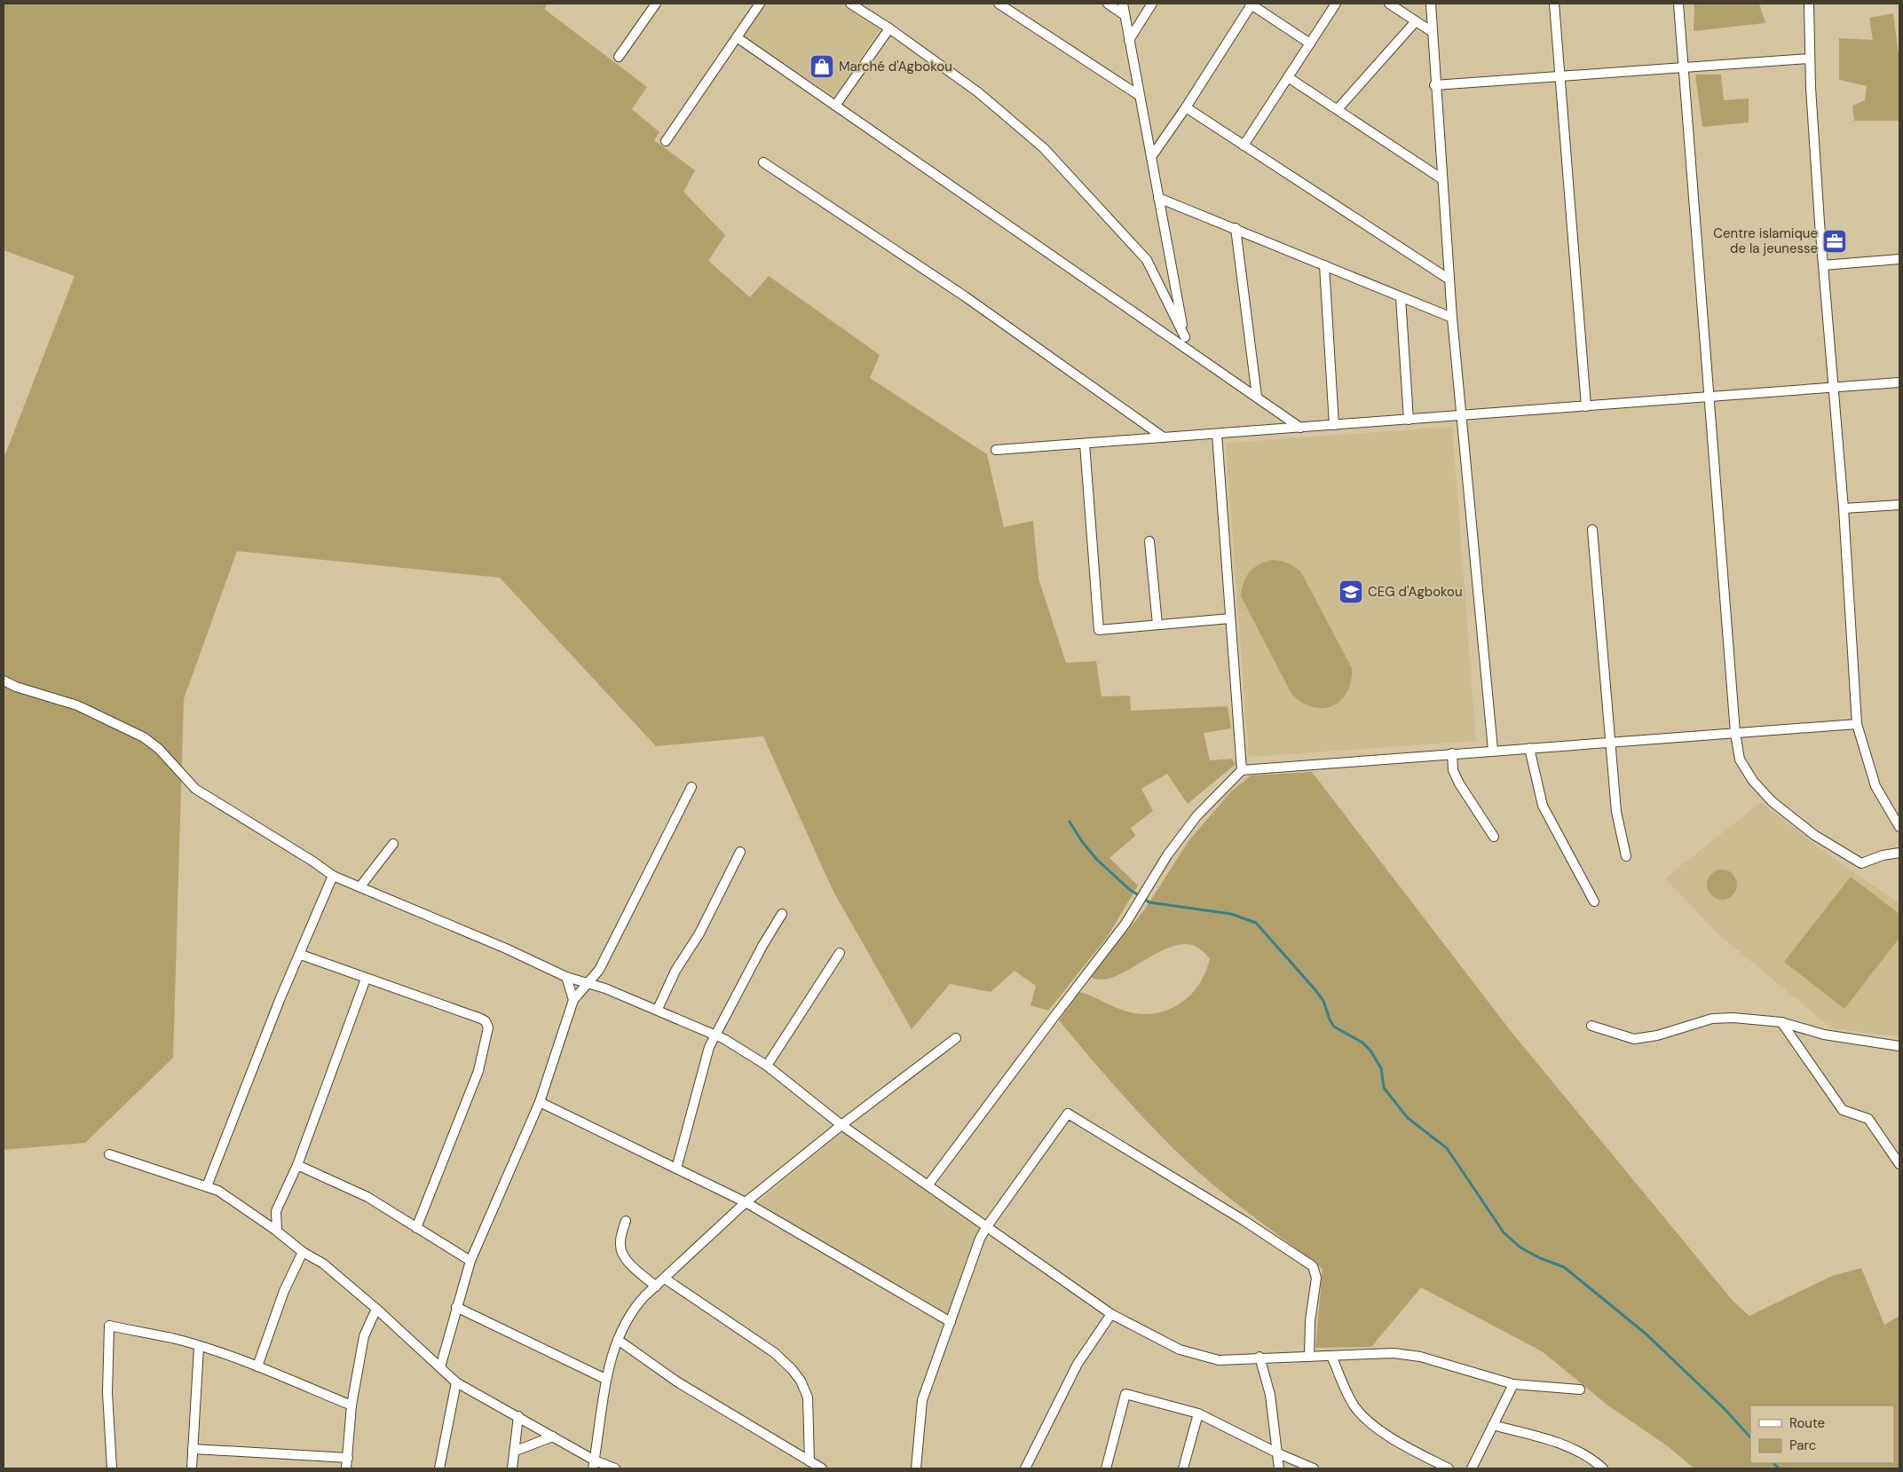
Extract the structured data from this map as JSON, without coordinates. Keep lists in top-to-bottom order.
{
  "places": {
    "shop": ["Marché d'Agbokou"],
    "office": ["Centre islamique de la jeunesse"],
    "school or university": ["CEG d'Agbokou"]
  },
  "legend": ["Route", "Parc"]
}
